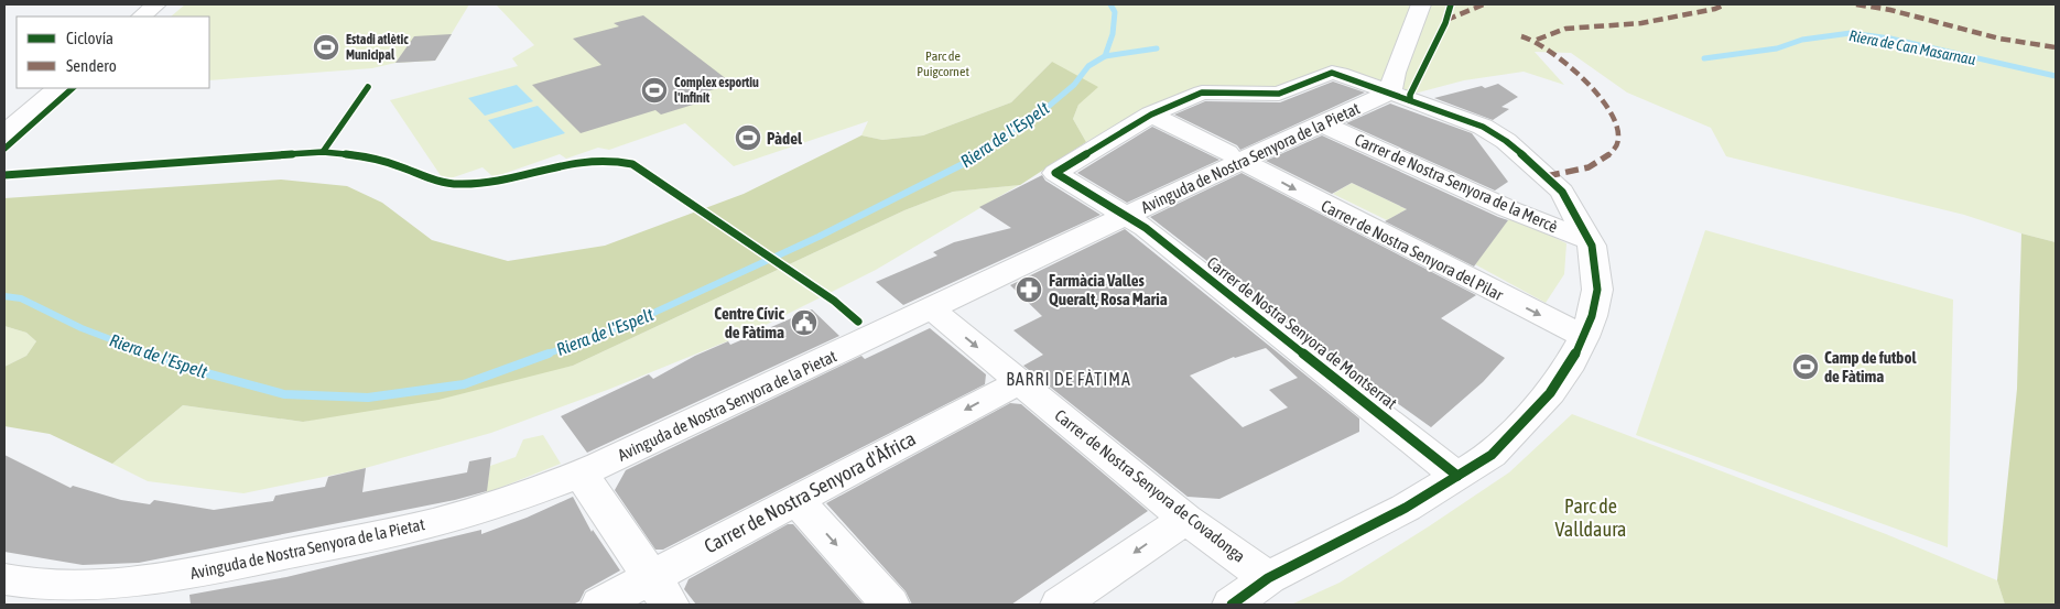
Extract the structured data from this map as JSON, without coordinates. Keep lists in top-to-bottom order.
{
  "streets": {
    "street": [
      "Avinguda de Nostra Senyora de la Pietat",
      "Carrer de Nostra Senyora de la Mercè",
      "Carrer de Nostra Senyora del Pilar",
      "Carrer de Nostra Senyora de Montserrat",
      "Carrer de Nostra Senyora de Covadonga",
      "Carrer de Nostra Senyora d'Àfrica"
    ]
  },
  "crossings": [
    ["Avinguda de Nostra Senyora de la Pietat", "Carrer de Nostra Senyora de la Mercè"],
    ["Avinguda de Nostra Senyora de la Pietat", "Carrer de Nostra Senyora del Pilar"],
    ["Avinguda de Nostra Senyora de la Pietat", "Carrer de Nostra Senyora de Montserrat"],
    ["Avinguda de Nostra Senyora de la Pietat", "Carrer de Nostra Senyora de Covadonga"],
    ["Carrer de Nostra Senyora del Pilar", "Carrer de Nostra Senyora de Montserrat"],
    ["Carrer de Nostra Senyora de Covadonga", "Carrer de Nostra Senyora d'Àfrica"]
  ],
  "one_way": ["Carrer de Nostra Senyora d'Àfrica"],
  "districts": ["BARRI DE FÀTIMA"],
  "water": ["Riera de Can Masarnau", "Riera de l'Espelt"],
  "parks": ["Parc de Puigcornet", "Parc de Valldaura"],
  "places": {
    "sports": [
      "Estadi atlètic Municipal",
      "Complex esportiu l'Infinit",
      "Pàdel",
      "Camp de futbol de Fàtima"
    ],
    "pharmacy": ["Farmàcia Valles Queralt, Rosa Maria"],
    "public building": ["Centre Cívic de Fàtima"]
  },
  "legend": ["Ciclovía", "Sendero"]
}
